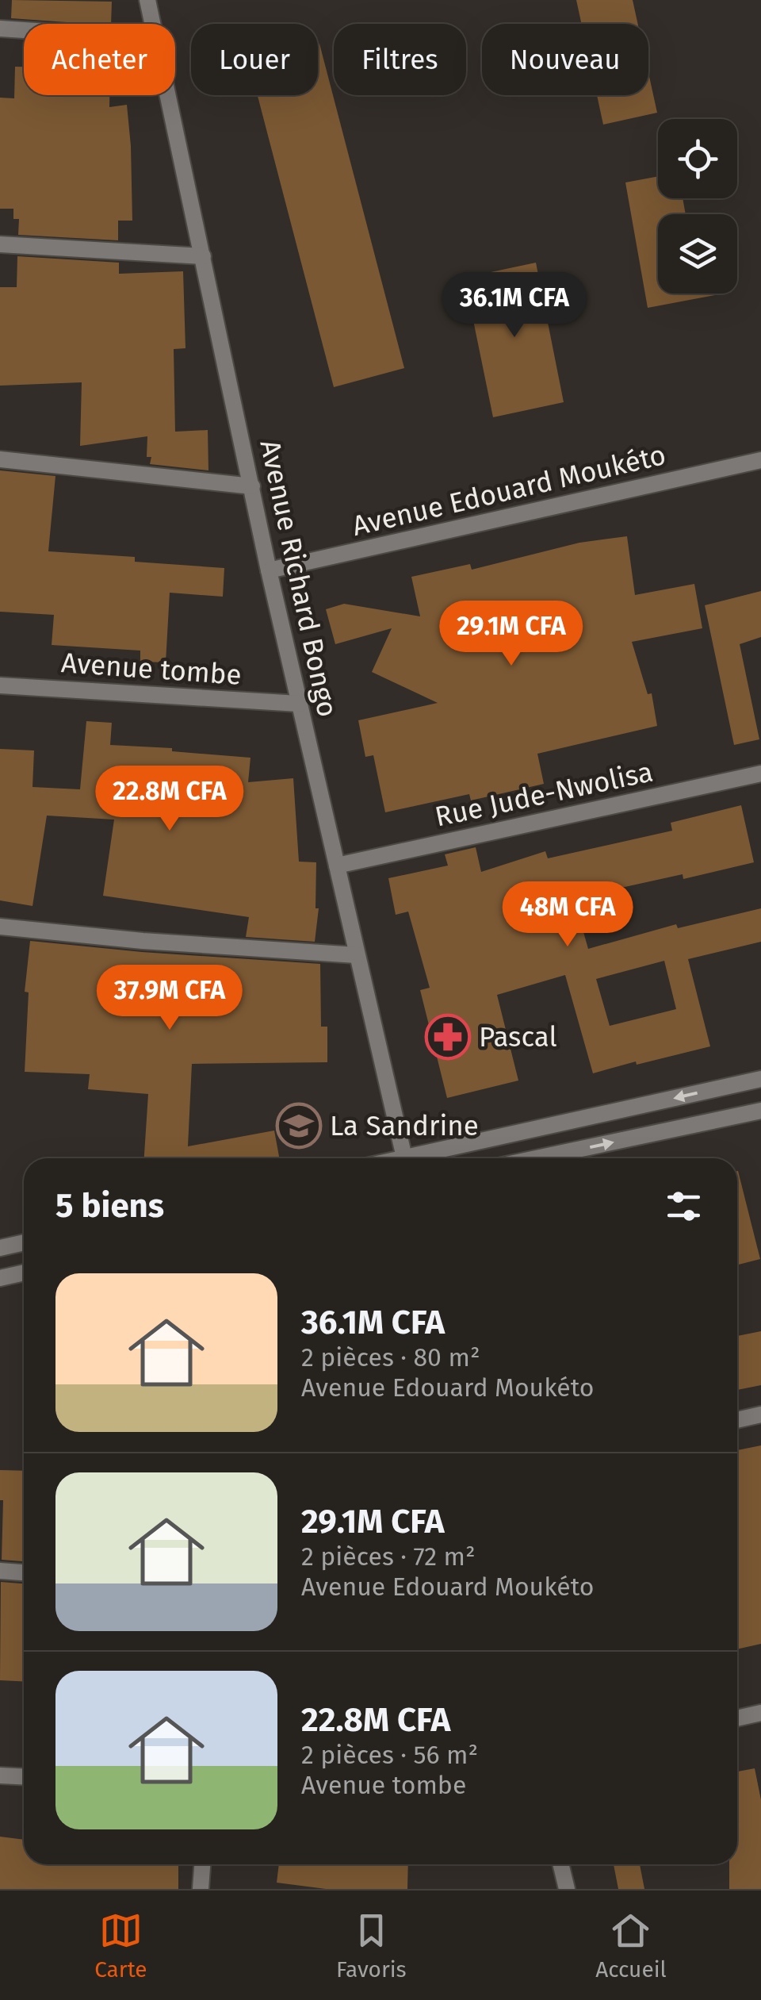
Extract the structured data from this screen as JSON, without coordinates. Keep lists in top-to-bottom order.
{
  "streets": {
    "street": [
      "Avenue Edouard Moukéto",
      "Avenue Richard Bongo",
      "Avenue tombe",
      "Rue Jude-Nwolisa"
    ]
  },
  "crossings": [
    ["Avenue Edouard Moukéto", "Avenue Richard Bongo"],
    ["Avenue Richard Bongo", "Avenue tombe"],
    ["Avenue Richard Bongo", "Rue Jude-Nwolisa"]
  ],
  "places": {
    "pharmacy": ["Pascal"],
    "school or university": ["La Sandrine"]
  },
  "page": {
    "chip": [
      "Acheter",
      "Louer",
      "Filtres",
      "Nouveau"
    ],
    "price": [
      "36.1M CFA",
      "29.1M CFA",
      "22.8M CFA",
      "48M CFA",
      "37.9M CFA"
    ],
    "heading": "5 biens",
    "list": [
      {
        "name": "36.1M CFA",
        "note": "2 pièces · 80 m² · Avenue Edouard Moukéto"
      },
      {
        "name": "29.1M CFA",
        "note": "2 pièces · 72 m² · Avenue Edouard Moukéto"
      },
      {
        "name": "22.8M CFA",
        "note": "2 pièces · 56 m² · Avenue tombe"
      }
    ],
    "tabs": ["Carte", "Favoris", "Accueil"]
  }
}
